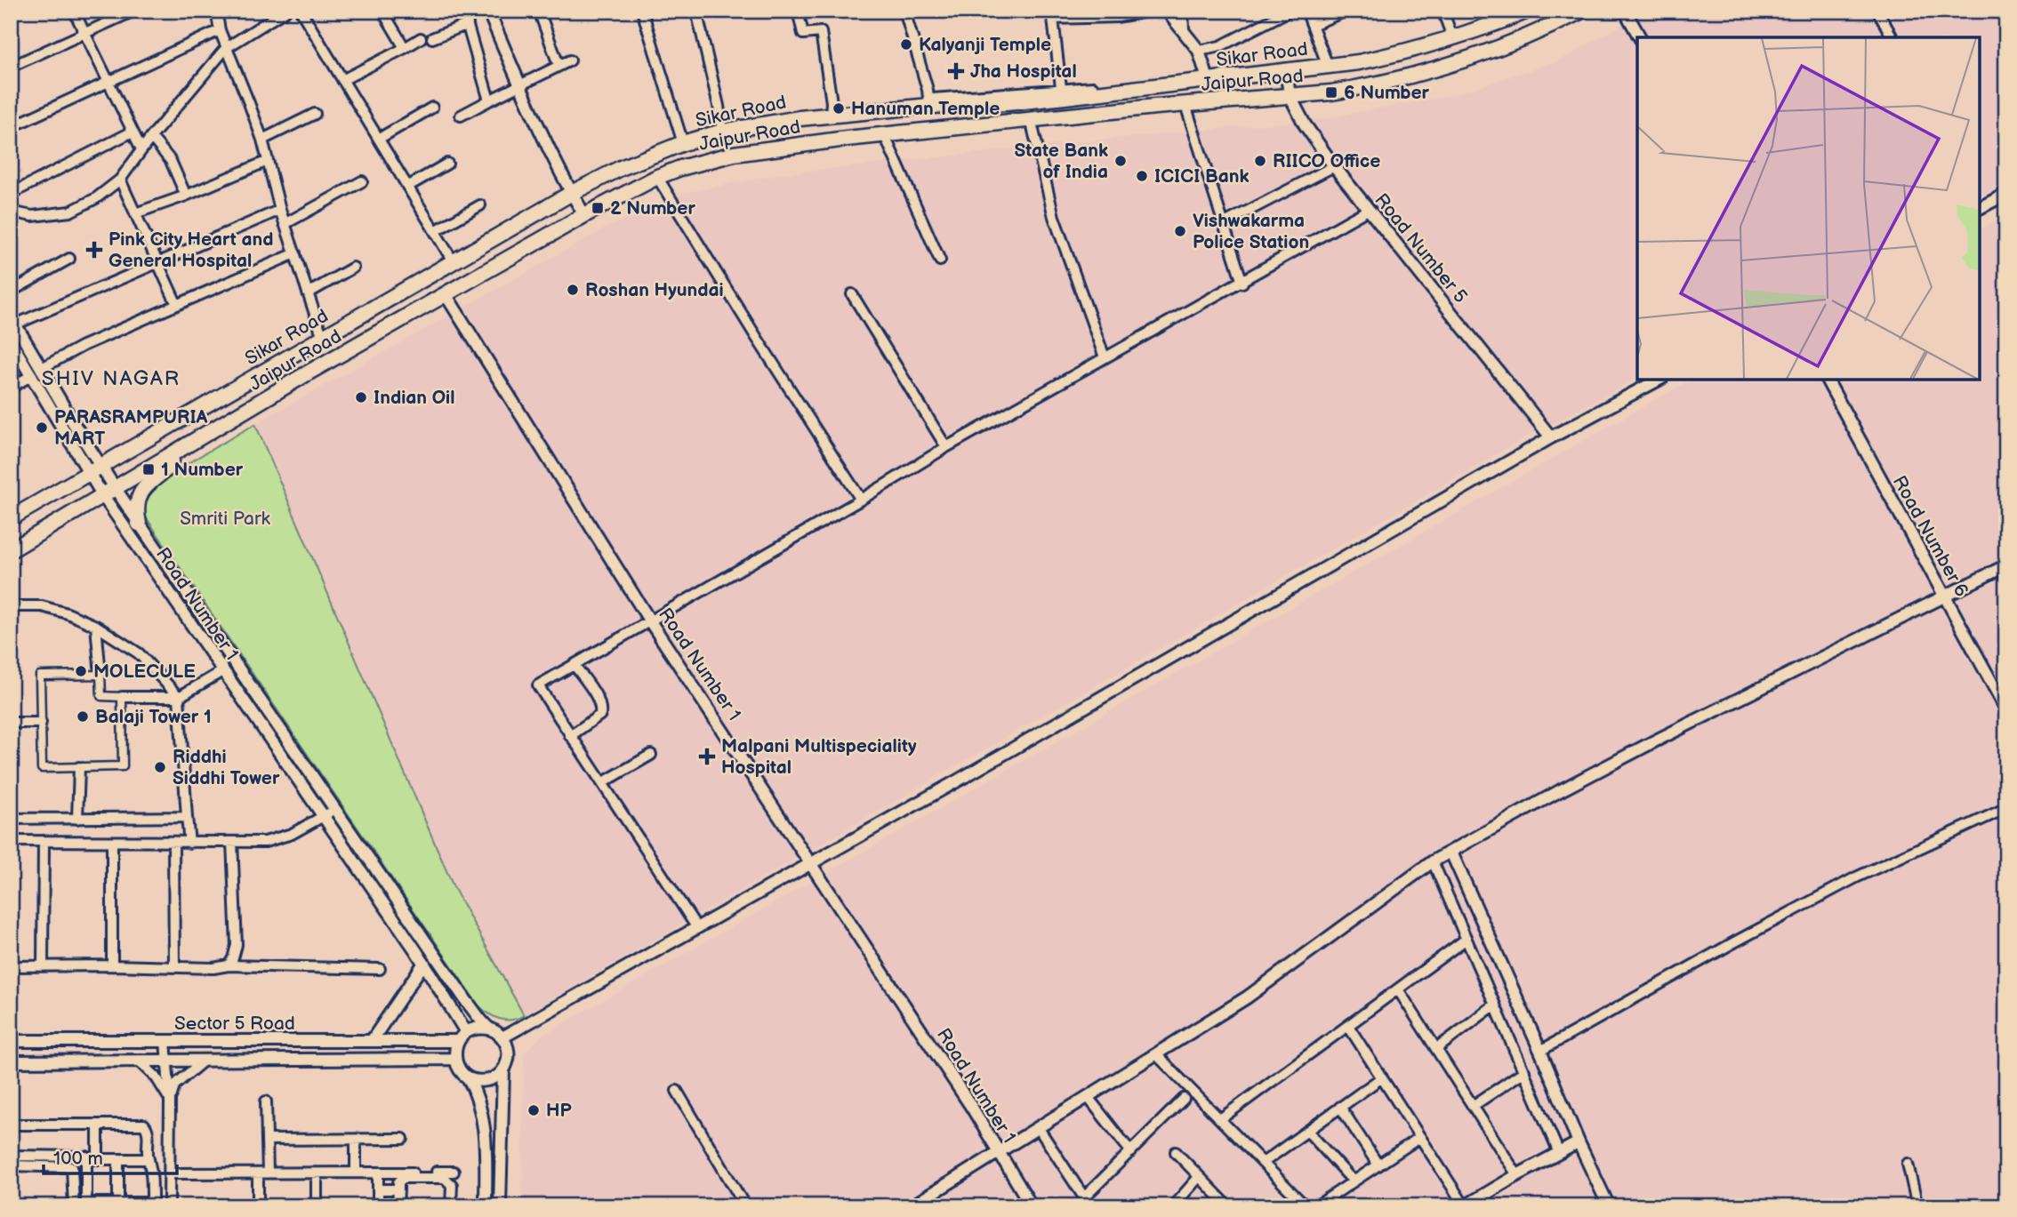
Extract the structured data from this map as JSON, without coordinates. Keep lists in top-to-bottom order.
{
  "streets": {
    "main road": ["Sikar Road", "Jaipur Road"],
    "street": [
      "Road Number 5",
      "Road Number 6",
      "Road Number 1",
      "Sector 5 Road"
    ]
  },
  "crossings": [
    ["Sikar Road", "Road Number 5"],
    ["Sikar Road", "Road Number 1"],
    ["Jaipur Road", "Road Number 5"],
    ["Jaipur Road", "Road Number 1"],
    ["Road Number 1", "Sector 5 Road"]
  ],
  "districts": ["SHIV NAGAR"],
  "parks": ["Smriti Park"],
  "places": {
    "other": [
      "Kalyanji Temple",
      "Hanuman Temple",
      "State Bank of India",
      "RIICO Office",
      "ICICI Bank",
      "Vishwakarma Police Station",
      "Roshan Hyundai",
      "Indian Oil",
      "PARASRAMPURIA MART",
      "MOLECULE",
      "Balaji Tower 1",
      "Riddhi Siddhi Tower",
      "HP"
    ],
    "health": ["Jha Hospital", "Pink City Heart and General Hospital", "Malpani Multispeciality Hospital"],
    "transit": ["6 Number", "2 Number", "1 Number"]
  },
  "scale_bar": "100 m"
}
